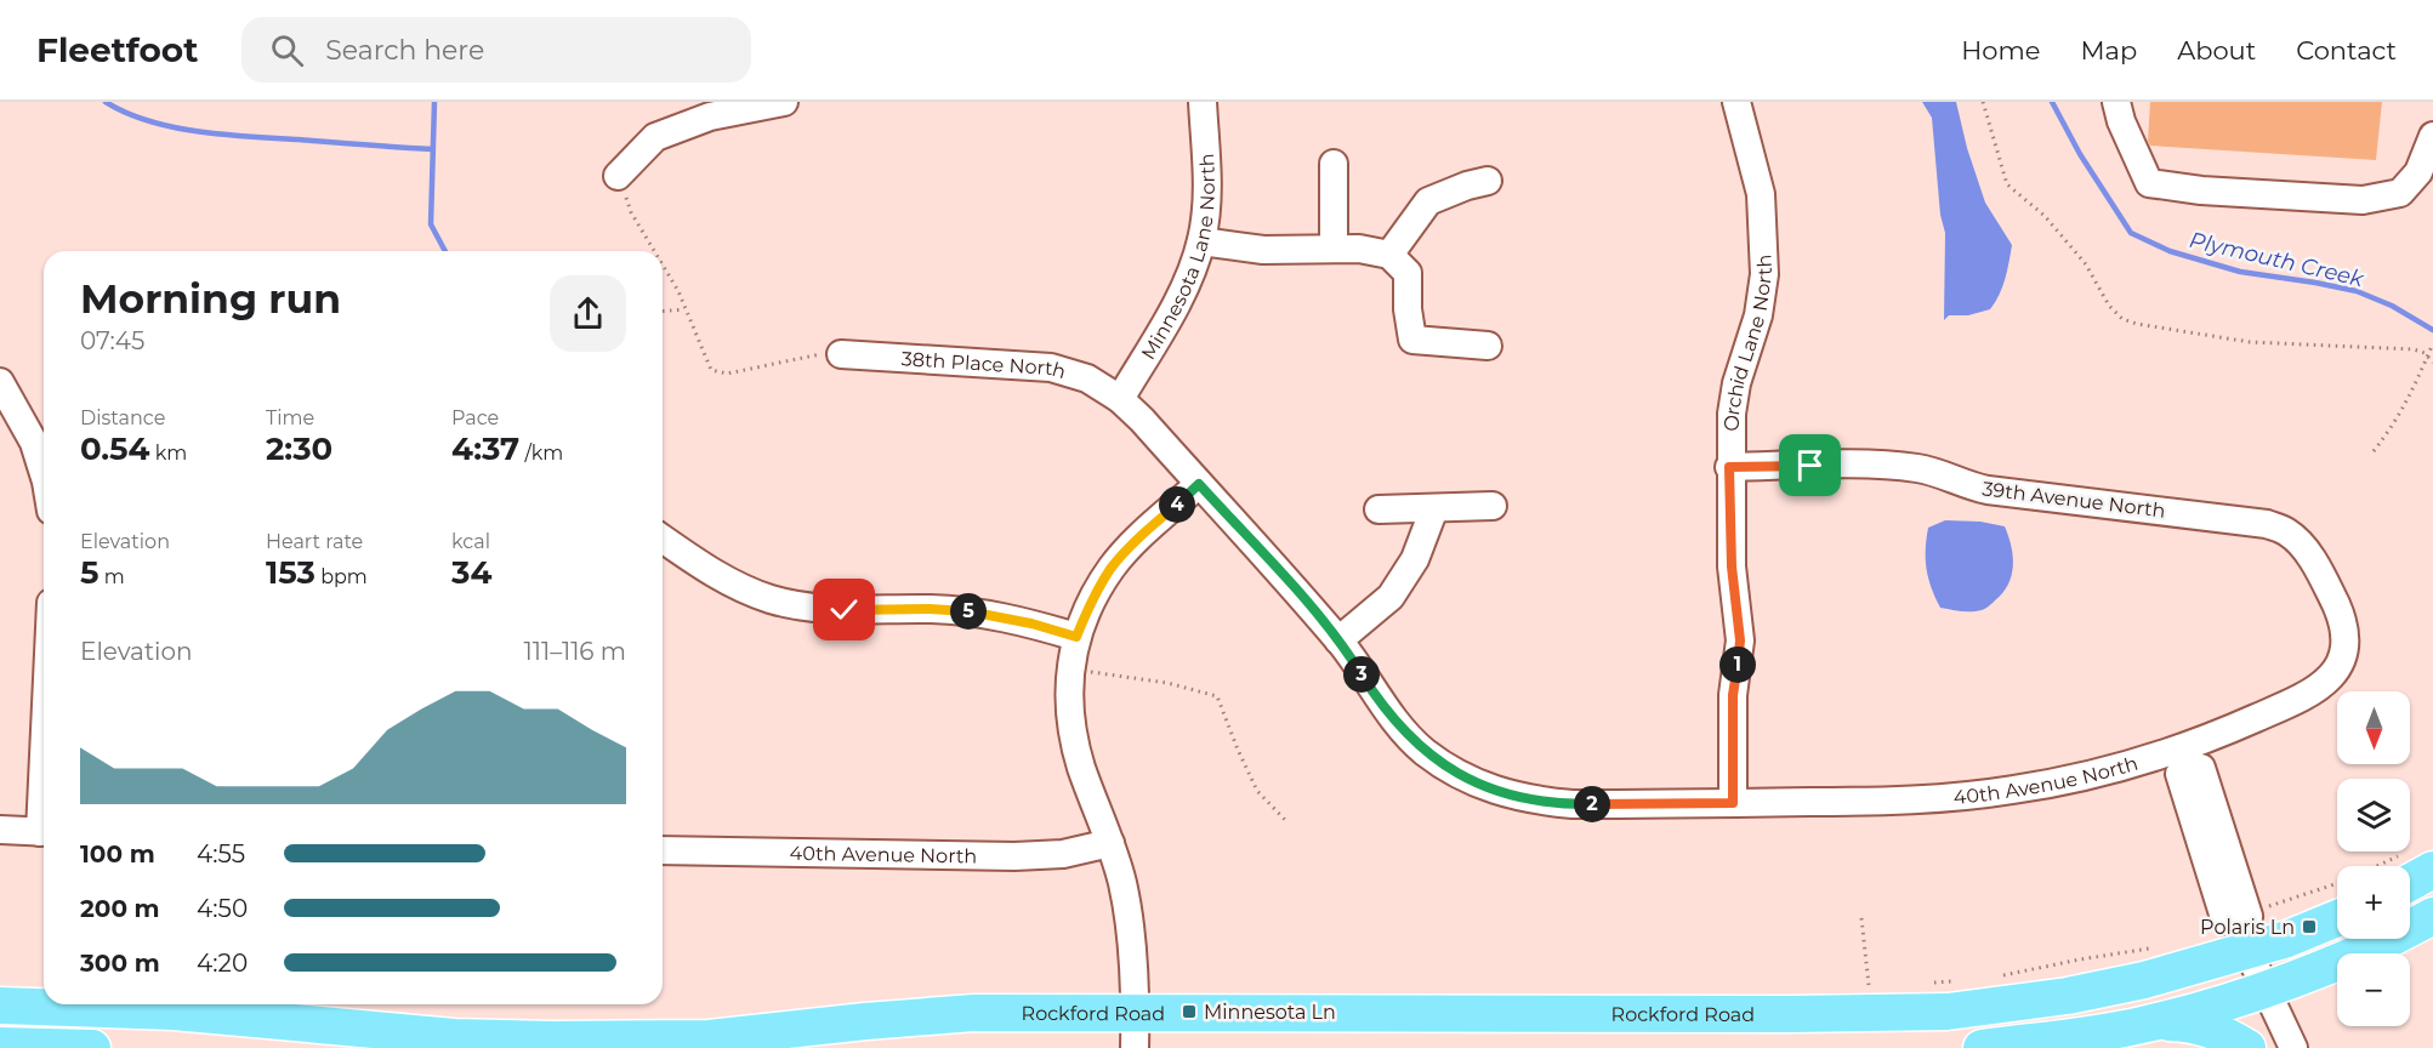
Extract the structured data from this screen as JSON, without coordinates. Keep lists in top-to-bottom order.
{
  "streets": {
    "main road": ["Rockford Road"],
    "street": [
      "Minnesota Lane North",
      "Orchid Lane North",
      "38th Place North",
      "39th Avenue North",
      "40th Avenue North"
    ]
  },
  "crossings": [
    ["Minnesota Lane North", "38th Place North"],
    ["Orchid Lane North", "39th Avenue North"],
    ["Orchid Lane North", "40th Avenue North"],
    ["38th Place North", "40th Avenue North"],
    ["39th Avenue North", "40th Avenue North"]
  ],
  "water": ["Plymouth Creek"],
  "places": {
    "transit": ["Polaris Ln", "Minnesota Ln"]
  },
  "north": "bottom",
  "page": {
    "header": "Fleetfoot",
    "search": "Search here",
    "nav": [
      "Home",
      "Map",
      "About",
      "Contact"
    ],
    "heading": ["Morning run", "07:45"],
    "stats": [
      ["Distance", "0.54 km"],
      ["Time", "2:30"],
      ["Pace", "4:37 /km"],
      ["Elevation", "5 m"],
      ["Heart rate", "153 bpm"],
      ["kcal", "34"]
    ],
    "pins": [
      "4",
      "5",
      "1",
      "3",
      "2"
    ],
    "chart": ["Elevation", "111–116 m"],
    "map_buttons": ["+", "−"],
    "list": [
      {
        "name": "100 m",
        "note": "4:55"
      },
      {
        "name": "200 m",
        "note": "4:50"
      },
      {
        "name": "300 m",
        "note": "4:20"
      }
    ]
  }
}
